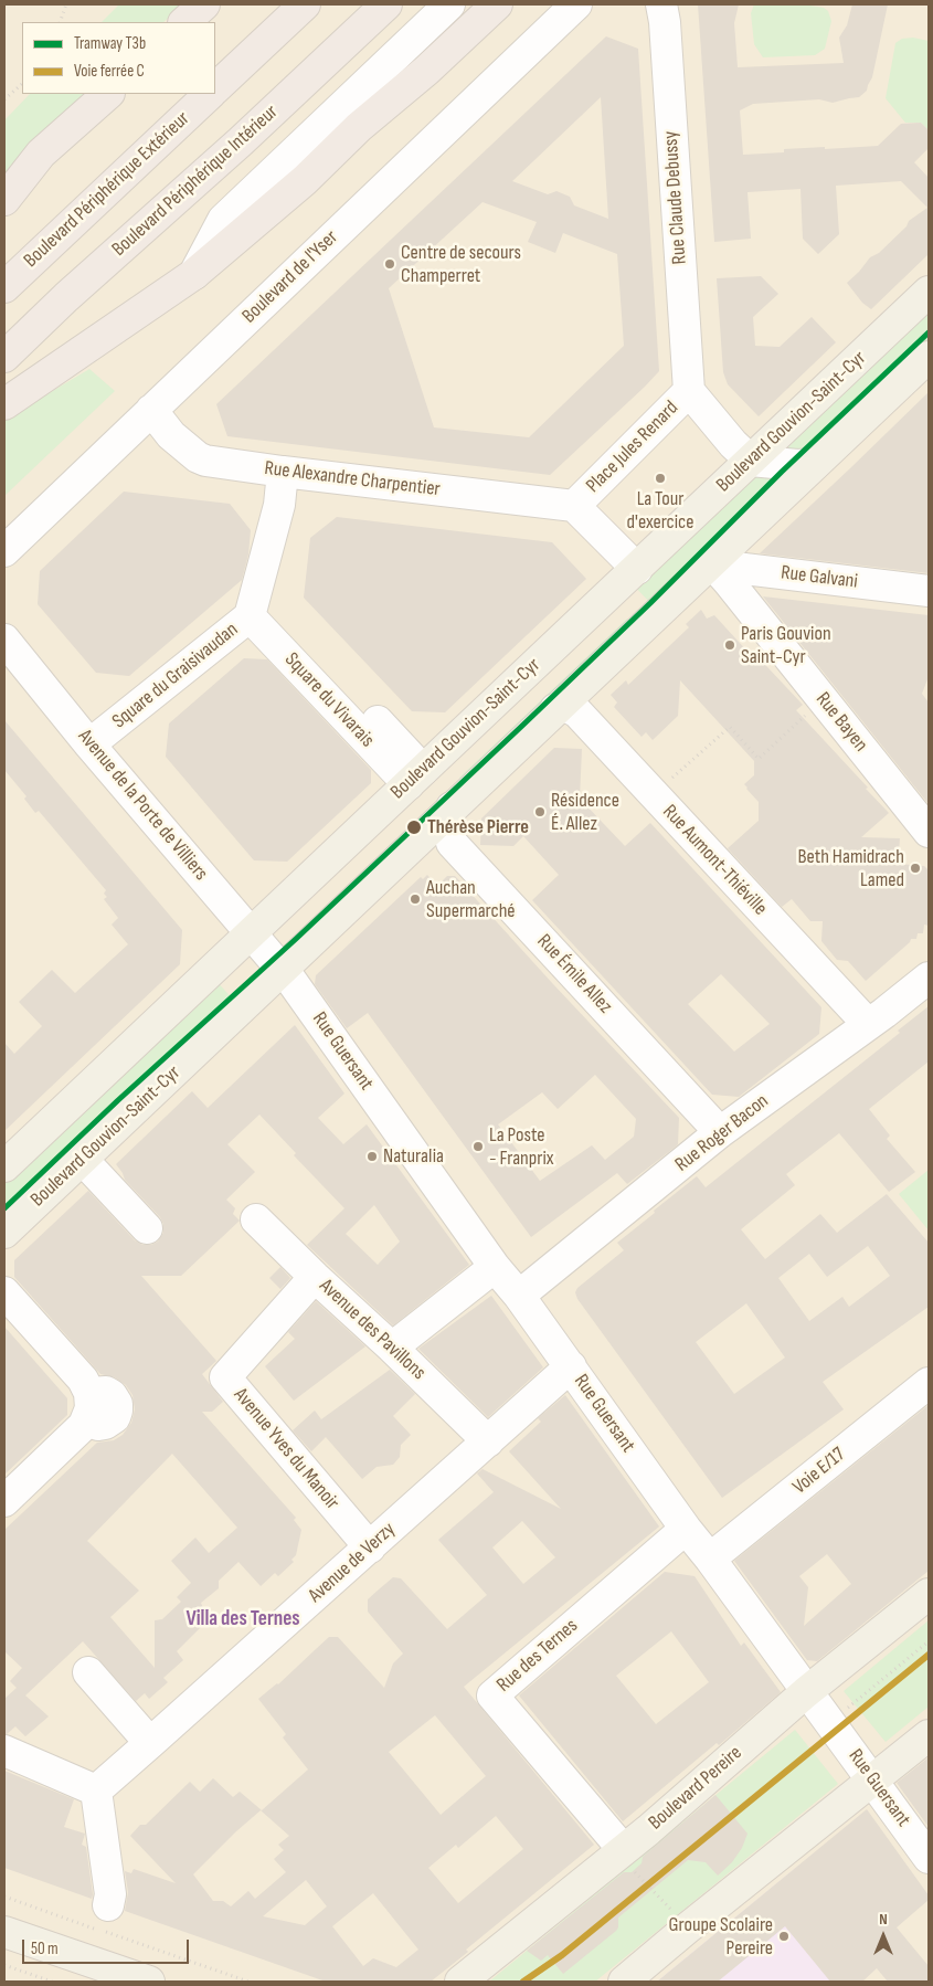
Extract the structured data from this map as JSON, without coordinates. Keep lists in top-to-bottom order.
{
  "streets": {
    "highway": ["Boulevard Périphérique Intérieur", "Boulevard Périphérique Extérieur"],
    "main road": ["Boulevard Gouvion-Saint-Cyr", "Boulevard Pereire"],
    "street": [
      "Rue Claude Debussy",
      "Boulevard de l'Yser",
      "Place Jules Renard",
      "Rue Alexandre Charpentier",
      "Rue Galvani",
      "Square du Graisivaudan",
      "Square du Vivarais",
      "Rue Bayen",
      "Avenue de la Porte de Villiers",
      "Rue Aumont-Thiéville",
      "Rue Émile Allez",
      "Rue Guersant",
      "Rue Roger Bacon",
      "Avenue des Pavillons",
      "Avenue Yves du Manoir",
      "Voie E/17",
      "Avenue de Verzy",
      "Rue des Ternes"
    ]
  },
  "crossings": [
    ["Rue Claude Debussy", "Place Jules Renard"],
    ["Boulevard de l'Yser", "Rue Alexandre Charpentier"],
    ["Boulevard Gouvion-Saint-Cyr", "Place Jules Renard"],
    ["Boulevard Gouvion-Saint-Cyr", "Rue Galvani"],
    ["Boulevard Gouvion-Saint-Cyr", "Square du Vivarais"],
    ["Boulevard Gouvion-Saint-Cyr", "Rue Bayen"],
    ["Boulevard Gouvion-Saint-Cyr", "Avenue de la Porte de Villiers"],
    ["Boulevard Gouvion-Saint-Cyr", "Rue Aumont-Thiéville"],
    ["Boulevard Gouvion-Saint-Cyr", "Rue Émile Allez"],
    ["Boulevard Gouvion-Saint-Cyr", "Rue Guersant"],
    ["Place Jules Renard", "Rue Alexandre Charpentier"],
    ["Rue Alexandre Charpentier", "Square du Graisivaudan"],
    ["Rue Galvani", "Rue Bayen"],
    ["Square du Graisivaudan", "Square du Vivarais"],
    ["Square du Graisivaudan", "Avenue de la Porte de Villiers"],
    ["Avenue de la Porte de Villiers", "Rue Guersant"],
    ["Rue Aumont-Thiéville", "Rue Roger Bacon"],
    ["Rue Émile Allez", "Rue Roger Bacon"],
    ["Rue Guersant", "Rue Roger Bacon"],
    ["Rue Guersant", "Voie E/17"],
    ["Rue Guersant", "Avenue de Verzy"],
    ["Rue Guersant", "Rue des Ternes"],
    ["Rue Guersant", "Boulevard Pereire"],
    ["Avenue des Pavillons", "Avenue Yves du Manoir"],
    ["Avenue des Pavillons", "Avenue de Verzy"],
    ["Avenue Yves du Manoir", "Avenue de Verzy"],
    ["Rue des Ternes", "Boulevard Pereire"]
  ],
  "districts": ["Villa des Ternes"],
  "places": [
    "Centre de secours Champerret",
    "La Tour d'exercice",
    "Paris Gouvion Saint-Cyr",
    "Résidence É. Allez",
    "Thérèse Pierre",
    "Beth Hamidrach Lamed",
    "Auchan Supermarché",
    "La Poste - Franprix",
    "Naturalia",
    "Groupe Scolaire Pereire"
  ],
  "lines": ["tram line T3b", "rail line C"],
  "legend": ["Tramway T3b", "Voie ferrée C"],
  "scale_bar": "50 m",
  "north": "top"
}
